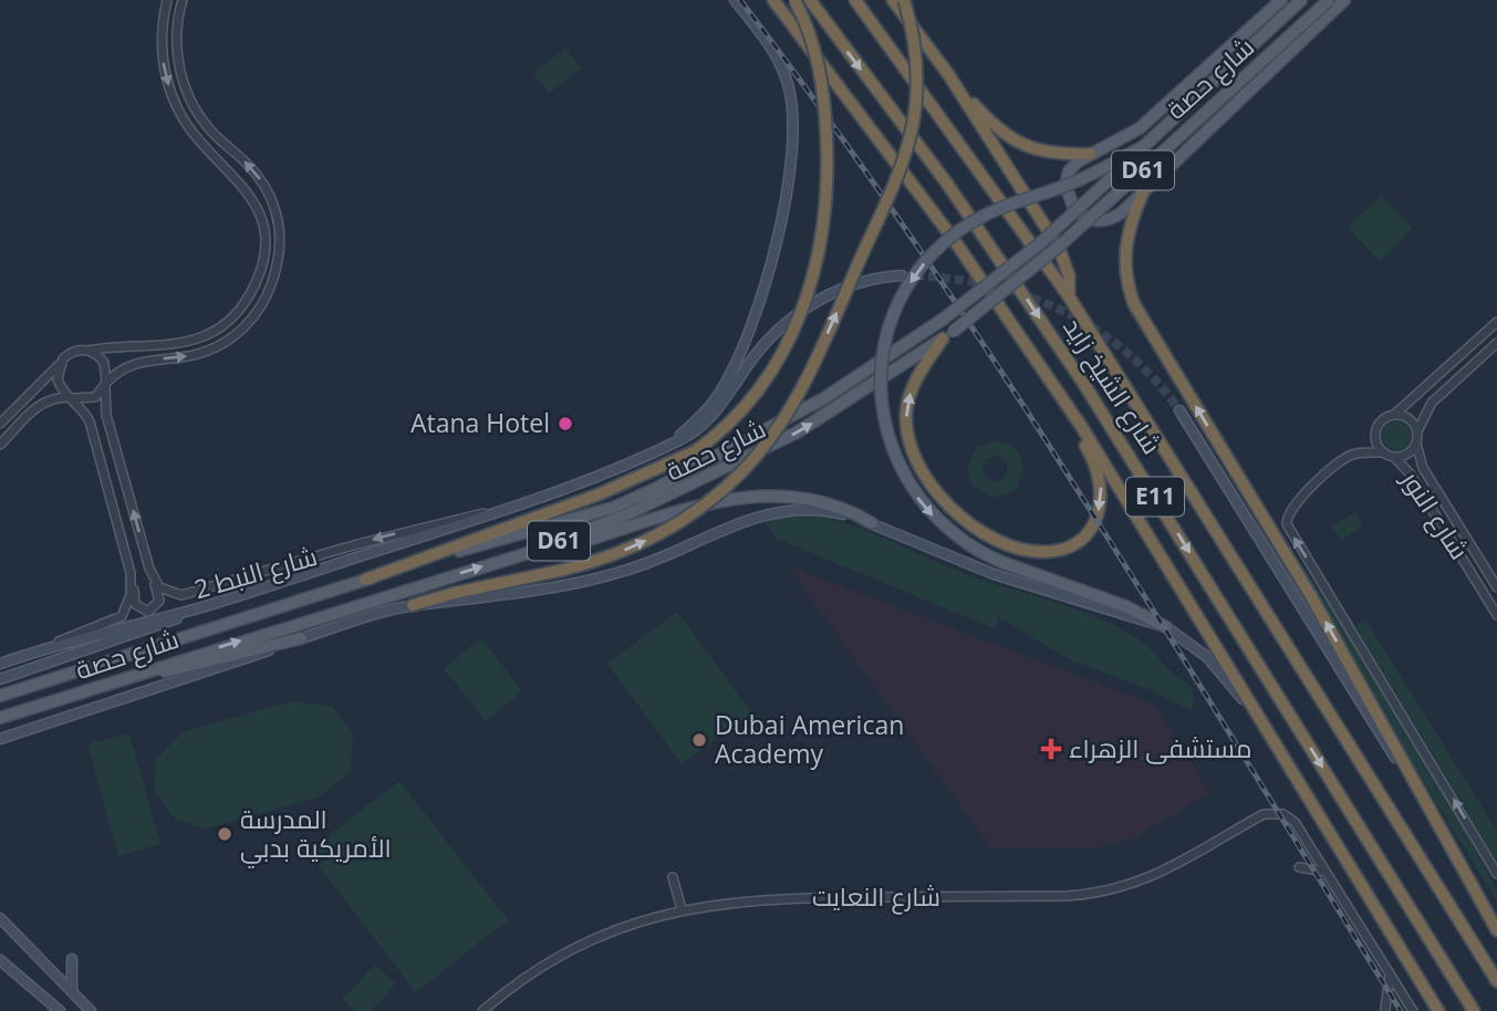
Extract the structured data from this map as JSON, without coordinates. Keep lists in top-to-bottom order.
{
  "streets": {
    "highway": ["شارع الشيخ زايد", "E11"],
    "main road": ["شارع حصة", "D61"],
    "street": ["شارع النور", "شارع النبط 2", "شارع النعايت"]
  },
  "places": {
    "other": ["Atana Hotel", "Dubai American Academy", "المدرسة الأمريكية بدبي"],
    "health": ["مستشفى الزهراء"]
  }
}
